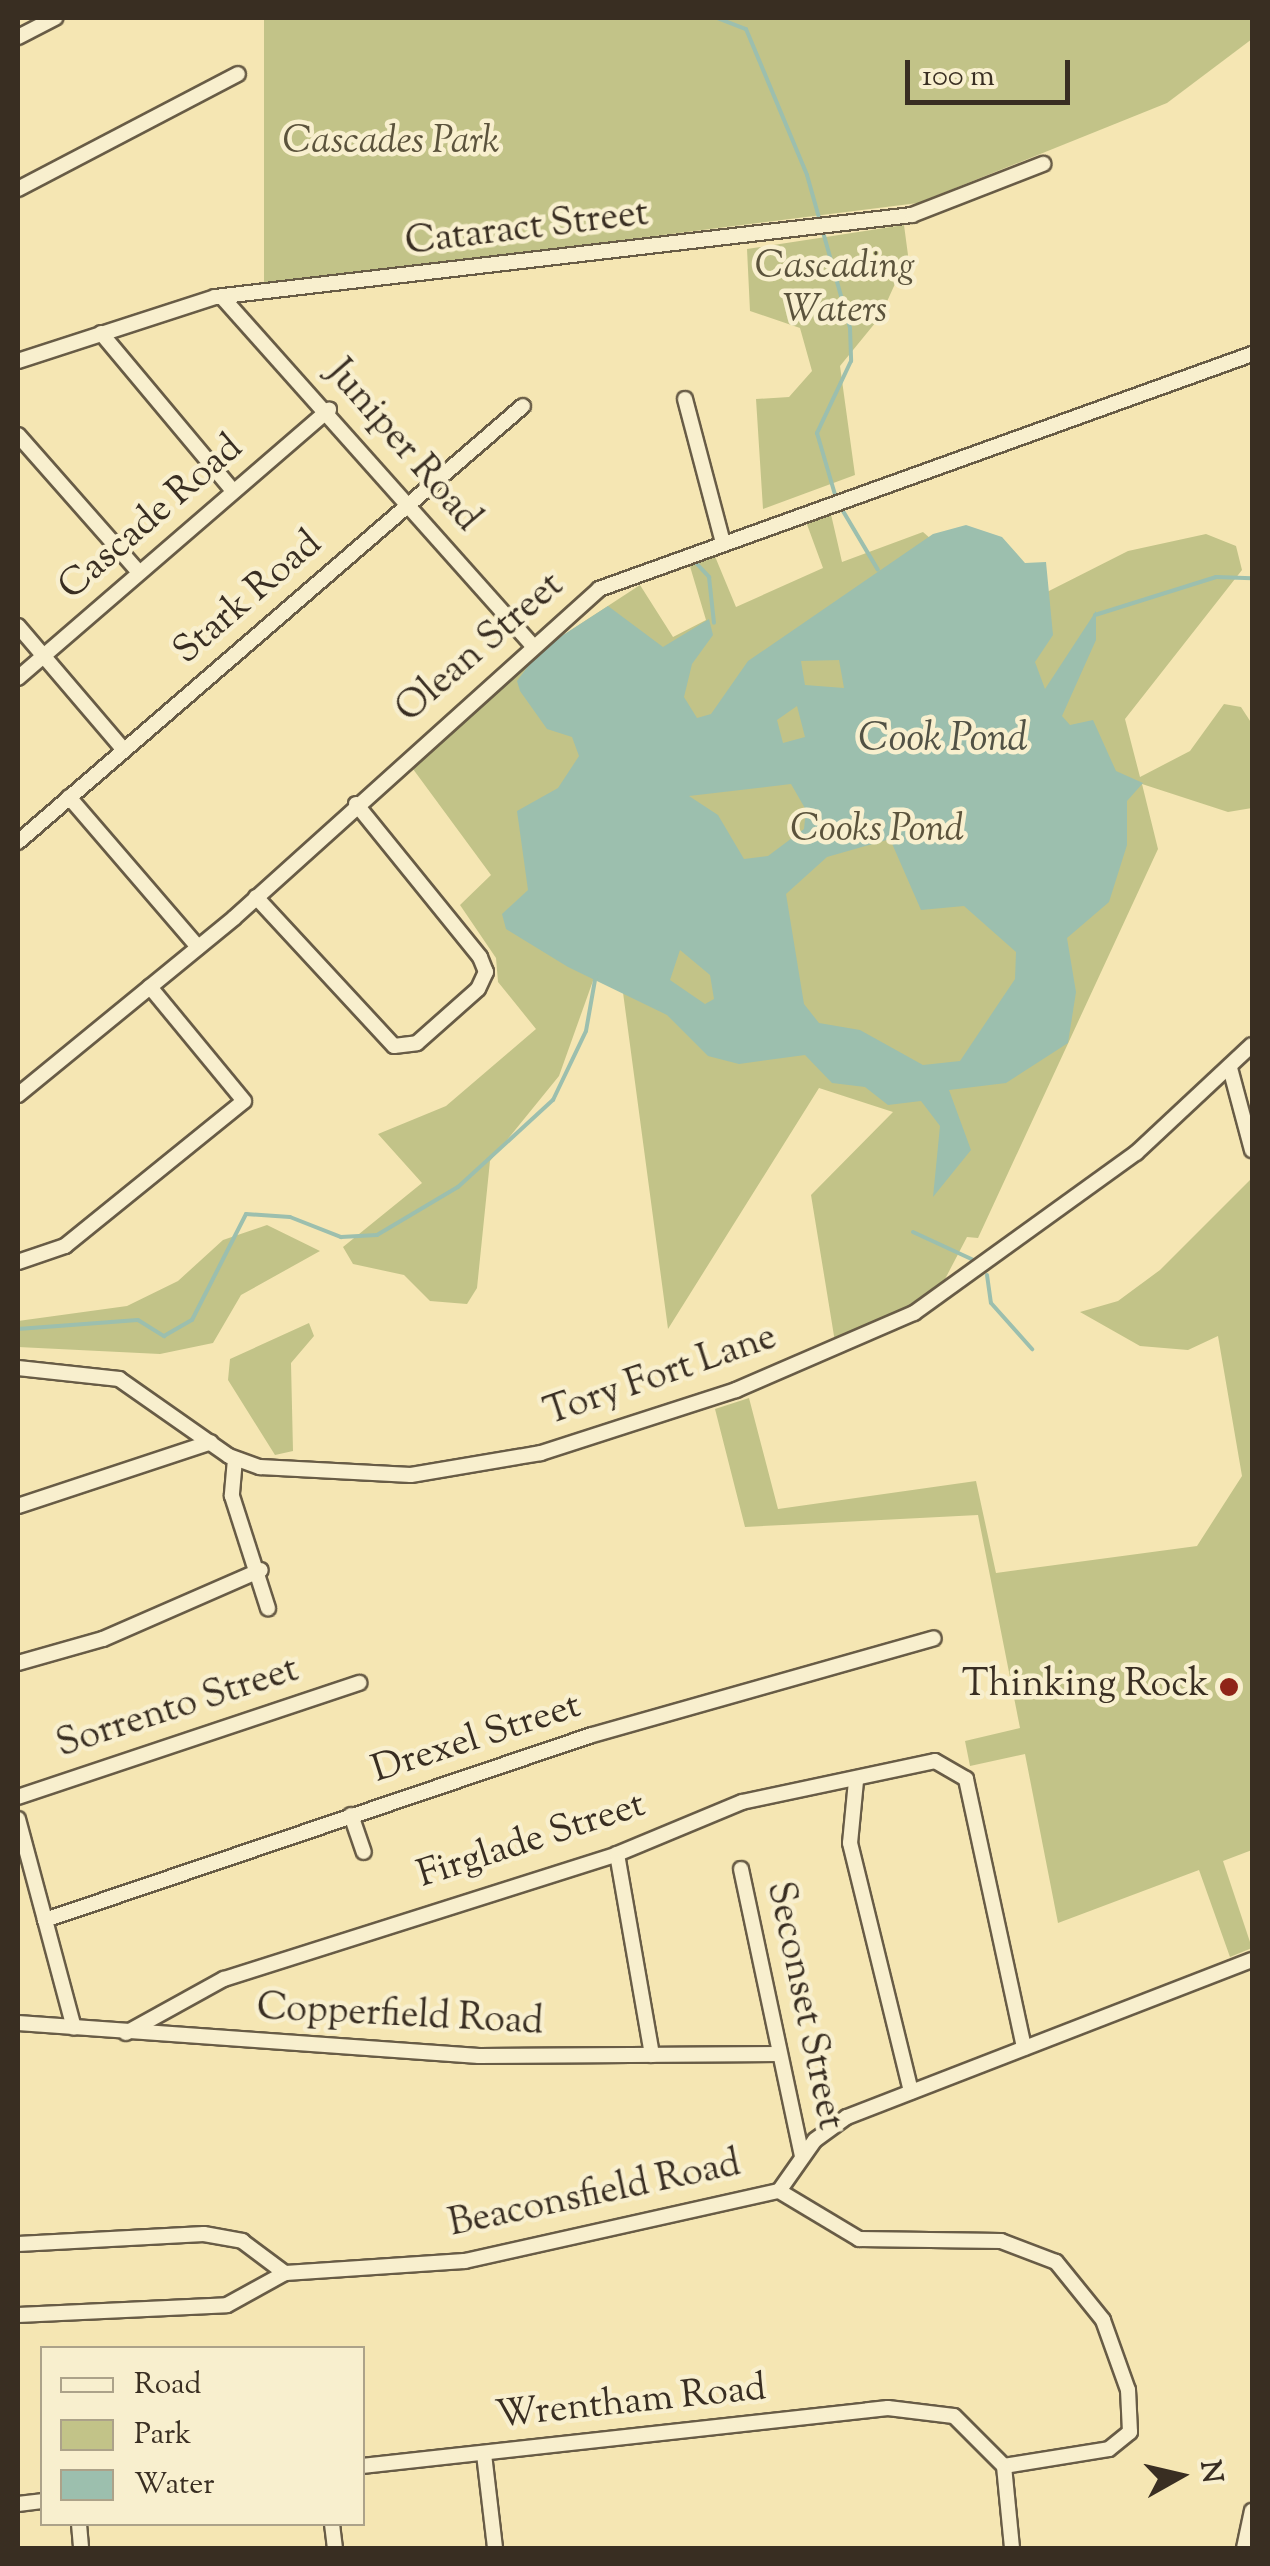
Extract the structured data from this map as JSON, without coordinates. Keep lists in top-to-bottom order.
{
  "streets": {
    "street": [
      "Cataract Street",
      "Juniper Road",
      "Cascade Road",
      "Stark Road",
      "Olean Street",
      "Tory Fort Lane",
      "Sorrento Street",
      "Drexel Street",
      "Firglade Street",
      "Seconset Street",
      "Copperfield Road",
      "Beaconsfield Road",
      "Wrentham Road"
    ]
  },
  "crossings": [
    ["Cataract Street", "Juniper Road"],
    ["Juniper Road", "Cascade Road"],
    ["Juniper Road", "Stark Road"],
    ["Juniper Road", "Olean Street"],
    ["Firglade Street", "Copperfield Road"],
    ["Firglade Street", "Beaconsfield Road"],
    ["Seconset Street", "Copperfield Road"],
    ["Seconset Street", "Beaconsfield Road"]
  ],
  "water": ["Cook Pond"],
  "parks": ["Cascades Park", "Cascading Waters", "Cooks Pond"],
  "places": ["Thinking Rock"],
  "legend": ["Road", "Park", "Water"],
  "scale_bar": "100 m",
  "north": "right"
}
